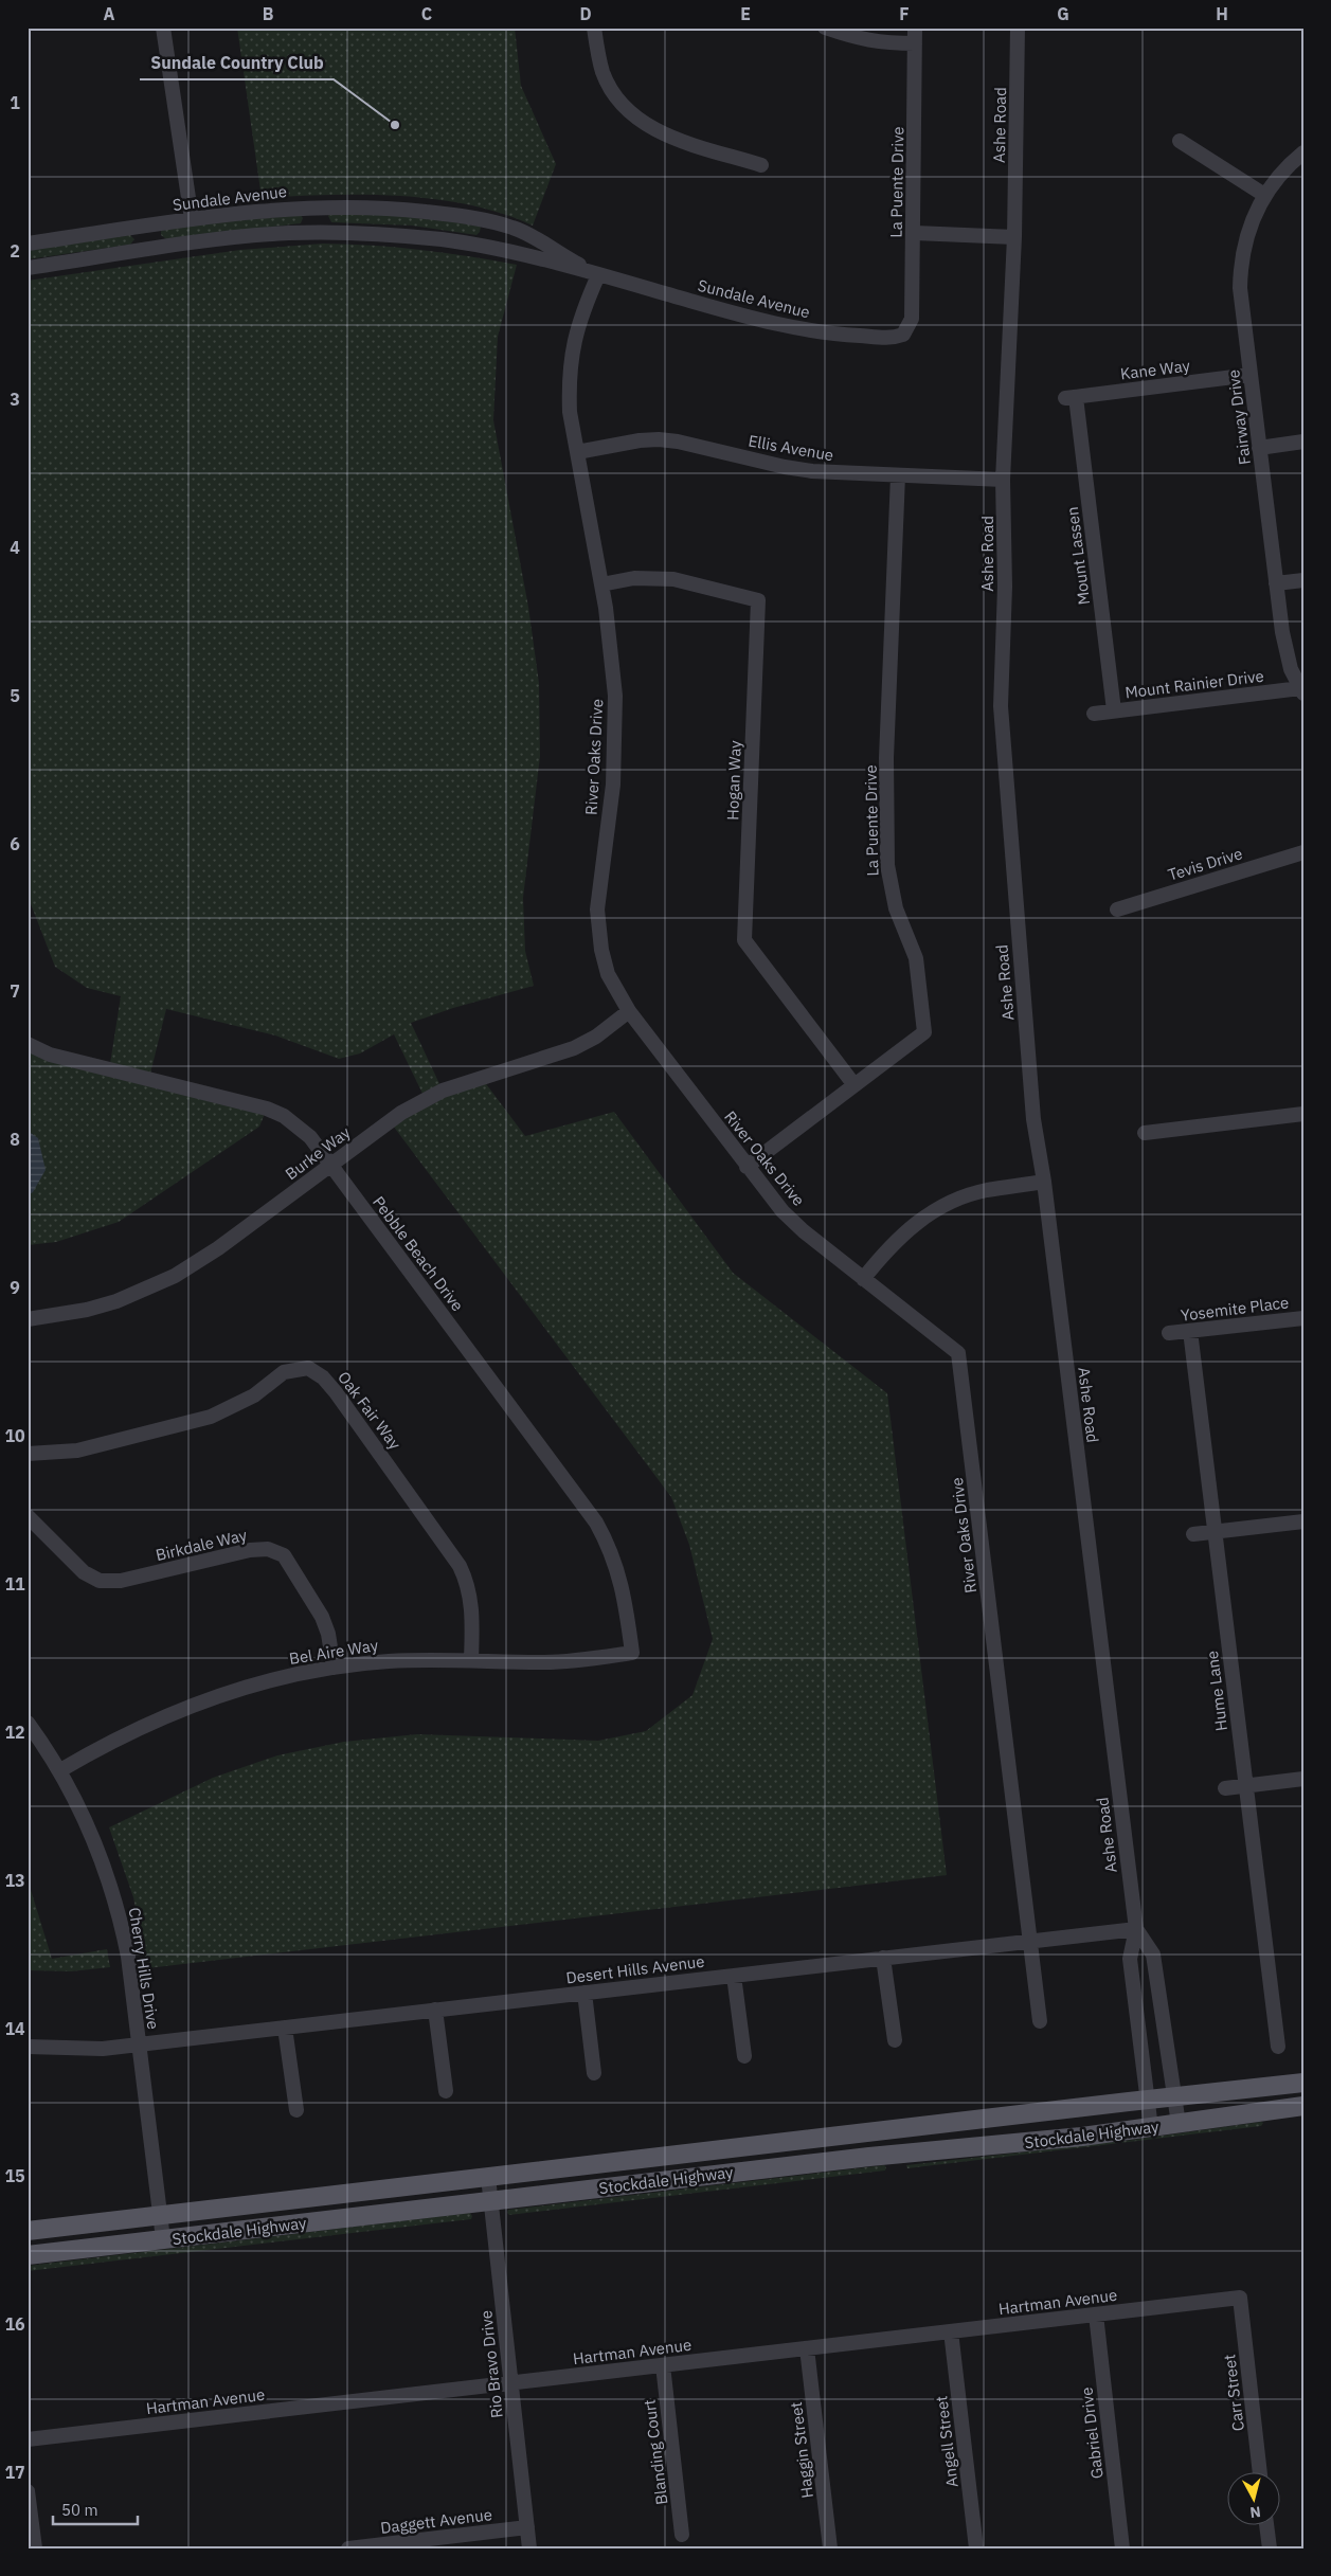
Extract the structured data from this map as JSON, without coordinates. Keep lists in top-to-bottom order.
{
  "streets": {
    "main road": ["Stockdale Highway"],
    "street": [
      "Ashe Road",
      "La Puente Drive",
      "Sundale Avenue",
      "Kane Way",
      "Fairway Drive",
      "Ellis Avenue",
      "Mount Lassen",
      "Mount Rainier Drive",
      "River Oaks Drive",
      "Hogan Way",
      "Tevis Drive",
      "Burke Way",
      "Pebble Beach Drive",
      "Yosemite Place",
      "Oak Fair Way",
      "Birkdale Way",
      "Bel Aire Way",
      "Hume Lane",
      "Cherry Hills Drive",
      "Desert Hills Avenue",
      "Hartman Avenue",
      "Rio Bravo Drive",
      "Carr Street",
      "Gabriel Drive",
      "Angell Street",
      "Haggin Street",
      "Blanding Court",
      "Daggett Avenue"
    ]
  },
  "crossings": [
    ["Ashe Road", "Ellis Avenue"],
    ["Ashe Road", "Desert Hills Avenue"],
    ["Ashe Road", "Stockdale Highway"],
    ["La Puente Drive", "Sundale Avenue"],
    ["La Puente Drive", "Ellis Avenue"],
    ["La Puente Drive", "River Oaks Drive"],
    ["La Puente Drive", "Hogan Way"],
    ["Sundale Avenue", "River Oaks Drive"],
    ["Kane Way", "Fairway Drive"],
    ["Kane Way", "Mount Lassen"],
    ["Fairway Drive", "Mount Rainier Drive"],
    ["Ellis Avenue", "River Oaks Drive"],
    ["Mount Lassen", "Mount Rainier Drive"],
    ["River Oaks Drive", "Hogan Way"],
    ["River Oaks Drive", "Burke Way"],
    ["River Oaks Drive", "Desert Hills Avenue"],
    ["Burke Way", "Pebble Beach Drive"],
    ["Pebble Beach Drive", "Bel Aire Way"],
    ["Yosemite Place", "Hume Lane"],
    ["Oak Fair Way", "Bel Aire Way"],
    ["Birkdale Way", "Bel Aire Way"],
    ["Bel Aire Way", "Cherry Hills Drive"],
    ["Cherry Hills Drive", "Desert Hills Avenue"],
    ["Cherry Hills Drive", "Stockdale Highway"],
    ["Stockdale Highway", "Rio Bravo Drive"],
    ["Hartman Avenue", "Rio Bravo Drive"],
    ["Hartman Avenue", "Carr Street"],
    ["Hartman Avenue", "Gabriel Drive"],
    ["Hartman Avenue", "Angell Street"],
    ["Hartman Avenue", "Haggin Street"],
    ["Hartman Avenue", "Blanding Court"],
    ["Rio Bravo Drive", "Daggett Avenue"]
  ],
  "places": ["Sundale Country Club"],
  "scale_bar": "50 m",
  "north": "bottom",
  "grid": {
    "columns": [
      "A",
      "B",
      "C",
      "D",
      "E",
      "F",
      "G",
      "H"
    ],
    "rows": [
      "1",
      "2",
      "3",
      "4",
      "5",
      "6",
      "7",
      "8",
      "9",
      "10",
      "11",
      "12",
      "13",
      "14",
      "15",
      "16",
      "17"
    ]
  }
}
